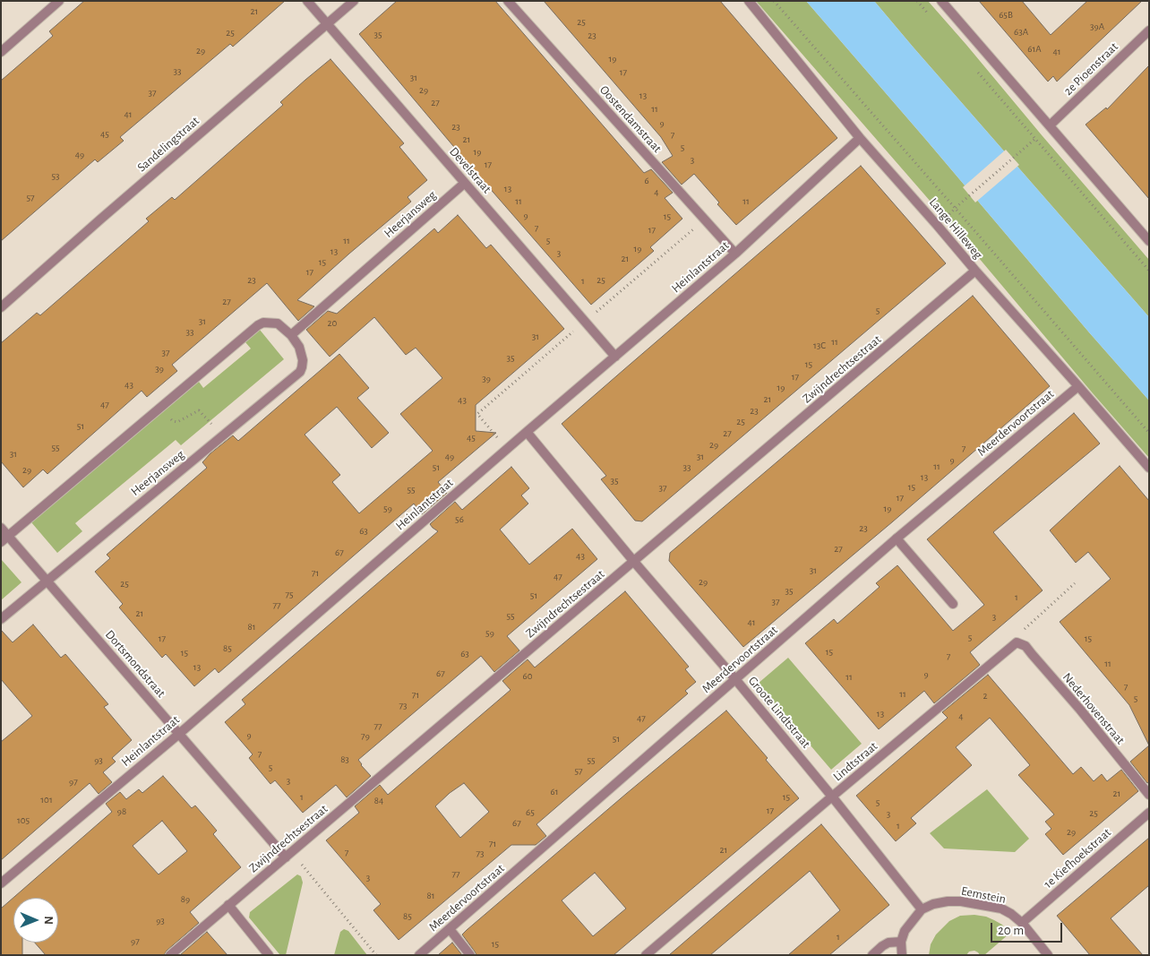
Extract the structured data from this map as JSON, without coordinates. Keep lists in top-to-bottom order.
{
  "streets": {
    "street": [
      "2e Pioenstraat",
      "Oostendamstraat",
      "Sandelingstraat",
      "Develstraat",
      "Heerjansweg",
      "Lange Hilleweg",
      "Heinlantstraat",
      "Zwijndrechtsestraat",
      "Meerdervoortstraat",
      "Dortsmondstraat",
      "Nederhovenstraat",
      "Groote Lindtstraat",
      "Lindtstraat",
      "1e Kiefhoekstraat",
      "Eemstein"
    ]
  },
  "crossings": [
    ["Oostendamstraat", "Heinlantstraat"],
    ["Sandelingstraat", "Develstraat"],
    ["Develstraat", "Heerjansweg"],
    ["Develstraat", "Heinlantstraat"],
    ["Heerjansweg", "Dortsmondstraat"],
    ["Lange Hilleweg", "Heinlantstraat"],
    ["Lange Hilleweg", "Zwijndrechtsestraat"],
    ["Lange Hilleweg", "Meerdervoortstraat"],
    ["Heinlantstraat", "Dortsmondstraat"],
    ["Heinlantstraat", "Groote Lindtstraat"],
    ["Zwijndrechtsestraat", "Dortsmondstraat"],
    ["Zwijndrechtsestraat", "Groote Lindtstraat"],
    ["Meerdervoortstraat", "Groote Lindtstraat"],
    ["Nederhovenstraat", "Lindtstraat"],
    ["Groote Lindtstraat", "Lindtstraat"],
    ["Groote Lindtstraat", "Eemstein"],
    ["1e Kiefhoekstraat", "Eemstein"]
  ],
  "house_numbers": [
    "21",
    "65B",
    "25",
    "39A",
    "63A",
    "25",
    "35",
    "23",
    "61A",
    "29",
    "41",
    "19",
    "33",
    "17",
    "31",
    "29",
    "37",
    "13",
    "27",
    "11",
    "41",
    "9",
    "23",
    "45",
    "7",
    "21",
    "5",
    "19",
    "49",
    "3",
    "17",
    "53",
    "6",
    "13",
    "4",
    "57",
    "11",
    "11",
    "9",
    "15",
    "7",
    "17",
    "11",
    "5",
    "19",
    "13",
    "3",
    "21",
    "15",
    "17",
    "23",
    "25",
    "1",
    "27",
    "5",
    "31",
    "20",
    "33",
    "31",
    "11",
    "13C",
    "37",
    "35",
    "15",
    "39",
    "17",
    "39",
    "43",
    "19",
    "21",
    "43",
    "47",
    "23",
    "25",
    "51",
    "27",
    "45",
    "29",
    "55",
    "7",
    "31",
    "49",
    "31",
    "9",
    "11",
    "51",
    "33",
    "29",
    "13",
    "35",
    "15",
    "37",
    "55",
    "17",
    "59",
    "19",
    "56",
    "23",
    "63",
    "27",
    "67",
    "43",
    "31",
    "71",
    "47",
    "29",
    "25",
    "35",
    "75",
    "51",
    "1",
    "37",
    "77",
    "21",
    "55",
    "3",
    "41",
    "81",
    "59",
    "5",
    "17",
    "15",
    "85",
    "15",
    "15",
    "63",
    "7",
    "11",
    "13",
    "67",
    "9",
    "60",
    "11",
    "7",
    "11",
    "71",
    "2",
    "5",
    "73",
    "13",
    "4",
    "47",
    "77",
    "9",
    "79",
    "51",
    "7",
    "83",
    "93",
    "55",
    "5",
    "57",
    "3",
    "97",
    "61",
    "21",
    "1",
    "15",
    "101",
    "84",
    "5",
    "17",
    "98",
    "65",
    "25",
    "3",
    "105",
    "67",
    "1",
    "29",
    "71",
    "21",
    "7",
    "73",
    "77",
    "3",
    "81",
    "89",
    "85",
    "93",
    "1",
    "97",
    "15"
  ],
  "scale_bar": "20 m",
  "north": "right"
}
